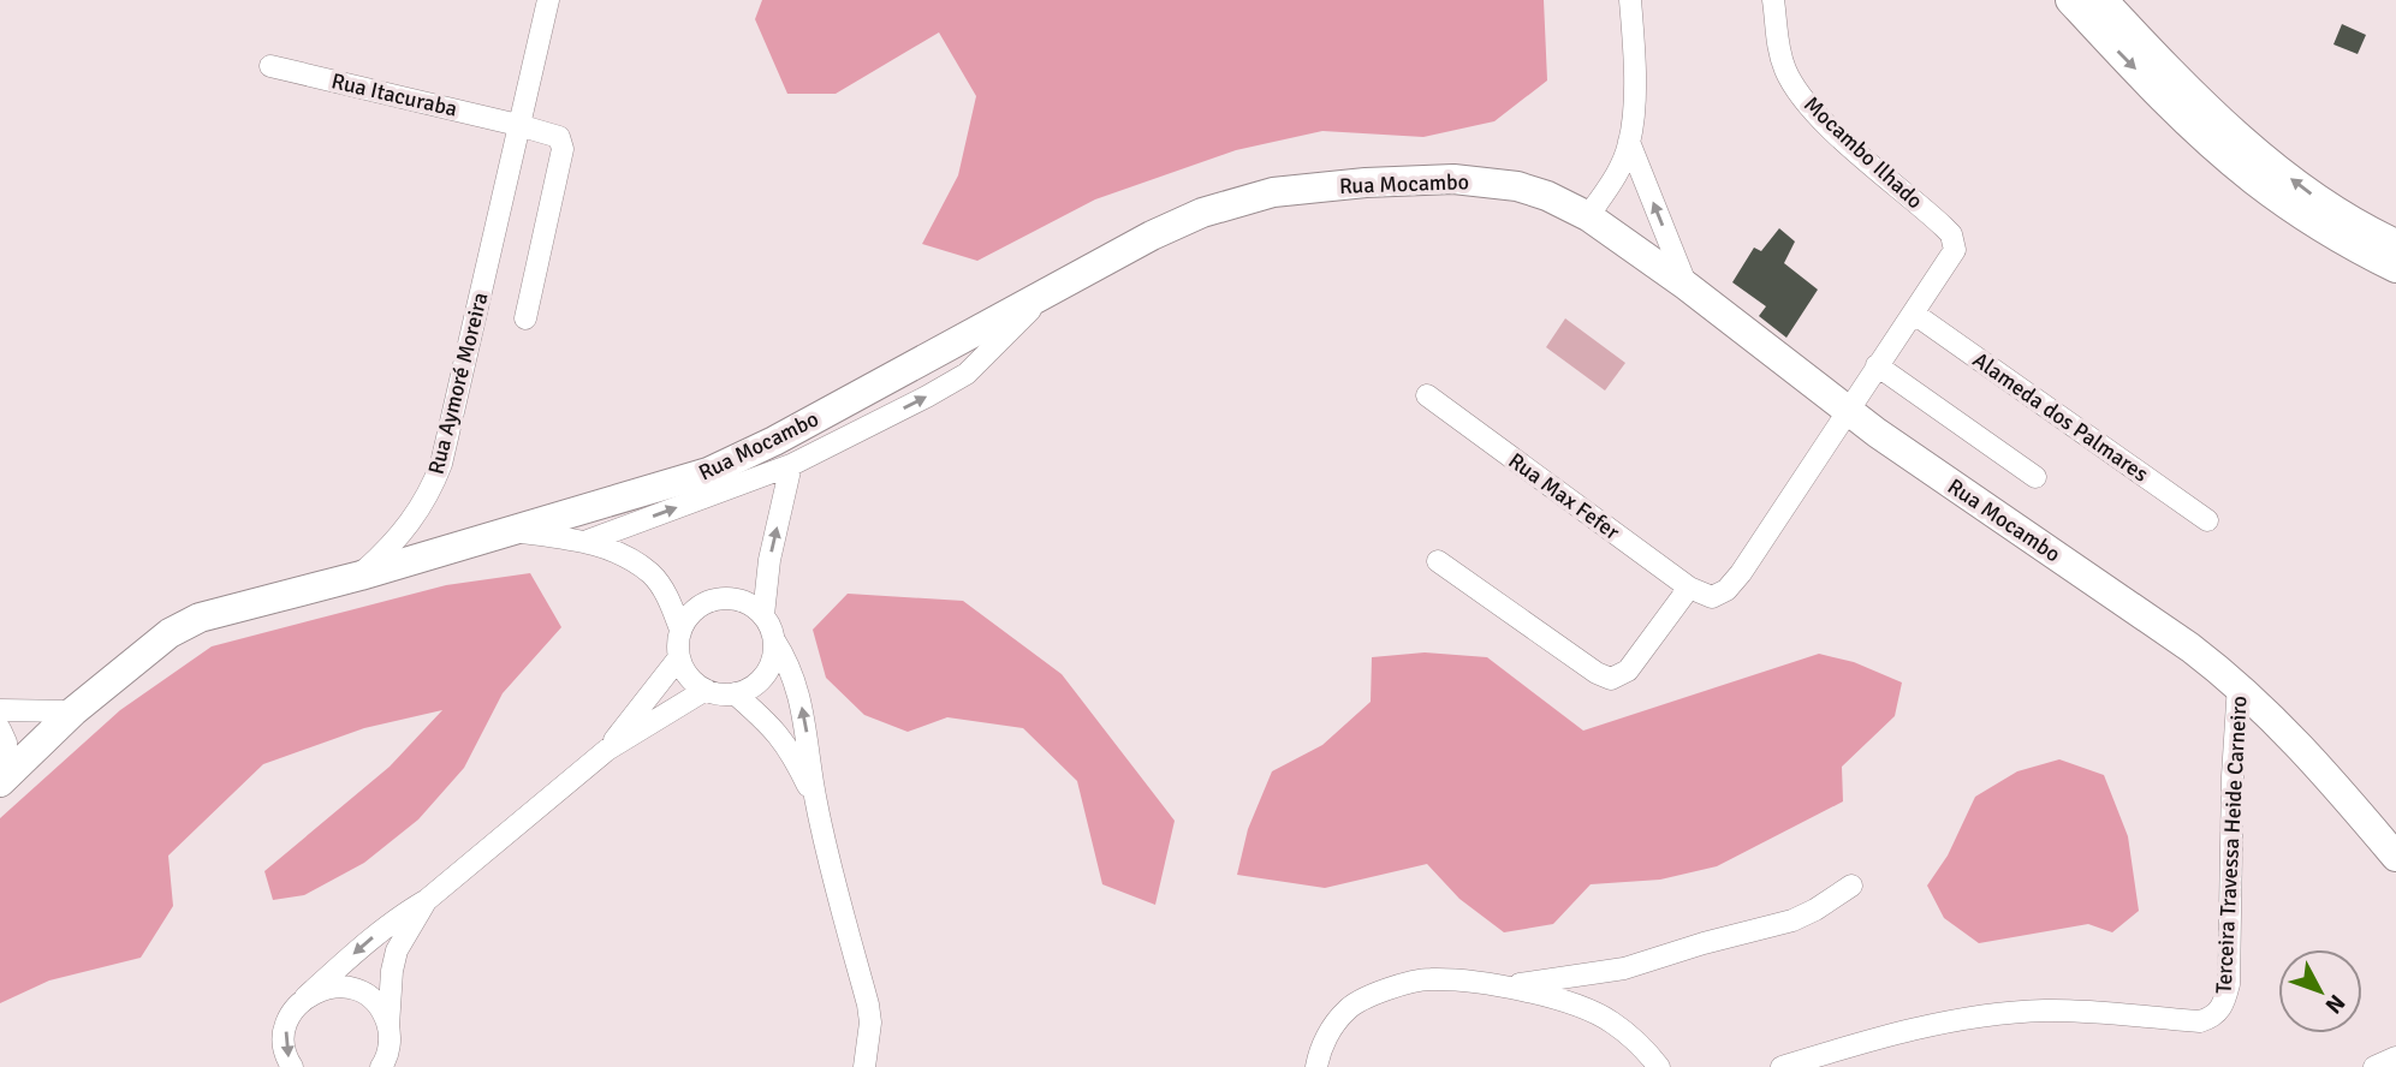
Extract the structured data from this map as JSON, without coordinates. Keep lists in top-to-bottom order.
{
  "streets": {
    "main road": ["Rua Mocambo", "Rua Aymoré Moreira"],
    "street": [
      "Rua Itacuraba",
      "Mocambo Ilhado",
      "Alameda dos Palmares",
      "Rua Max Fefer",
      "Terceira Travessa Heide Carneiro"
    ]
  },
  "crossings": [
    ["Rua Itacuraba", "Rua Aymoré Moreira"],
    ["Mocambo Ilhado", "Alameda dos Palmares"],
    ["Rua Mocambo", "Rua Aymoré Moreira"],
    ["Rua Mocambo", "Terceira Travessa Heide Carneiro"]
  ],
  "north": "bottom right"
}
